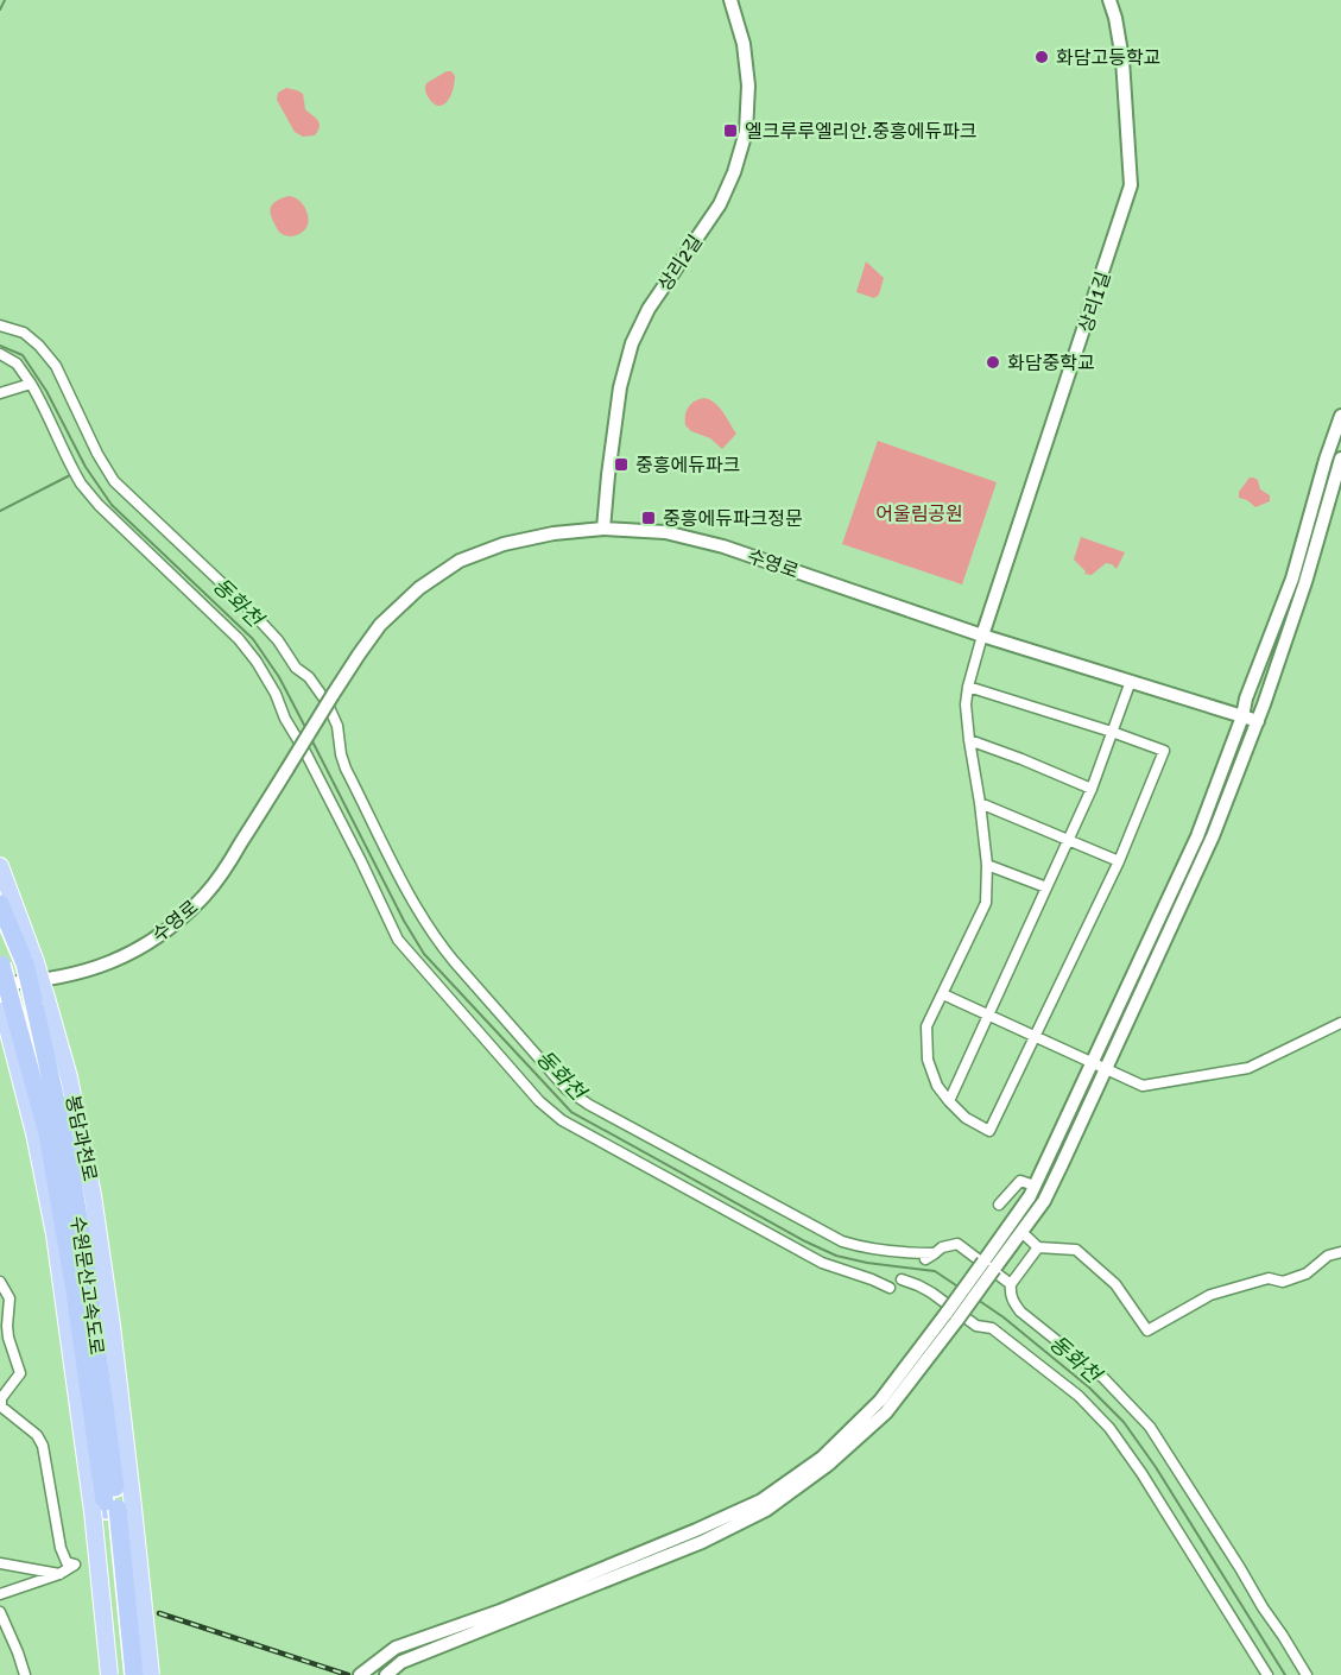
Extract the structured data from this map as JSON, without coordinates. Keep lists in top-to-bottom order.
{
  "streets": {
    "highway": ["수원문산고속도로"],
    "main road": ["상리2길", "상리1길", "수영로"]
  },
  "crossings": [
    ["상리2길", "수영로"],
    ["상리1길", "수영로"],
    ["수영로", "수원문산고속도로"]
  ],
  "water": ["동화천"],
  "parks": ["어울림공원"],
  "places": {
    "other": ["화담고등학교", "화담중학교"],
    "transit": ["엘크루루엘리안.중흥에듀파크", "중흥에듀파크", "중흥에듀파크정문"]
  }
}
